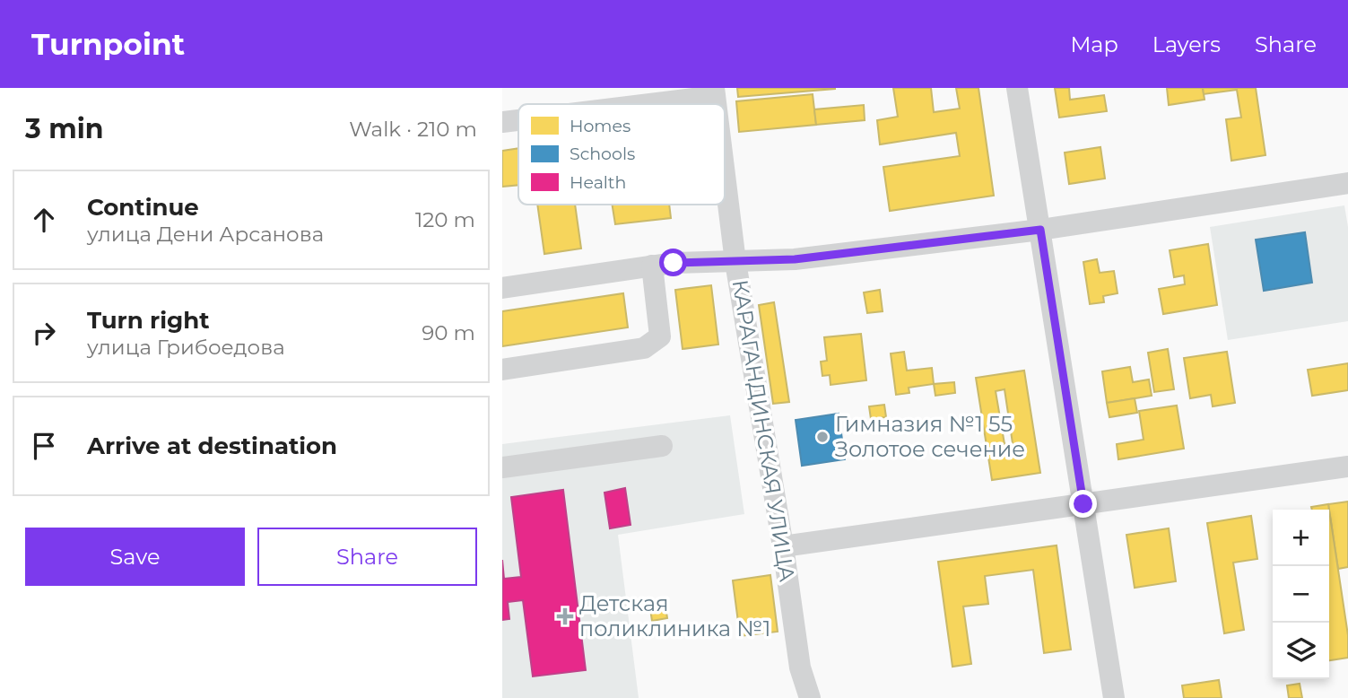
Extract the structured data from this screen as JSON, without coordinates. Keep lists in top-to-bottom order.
{
  "streets": {
    "street": ["КАРАГАНДИНСКАЯ УЛИЦА"]
  },
  "places": {
    "other": ["Гимназия №1 55 Золотое сечение"],
    "health": ["Детская поликлиника №1"]
  },
  "legend": ["Homes", "Schools", "Health"],
  "page": {
    "header": "Turnpoint",
    "nav": ["Map", "Layers", "Share"],
    "heading": ["3 min", "Walk · 210 m"],
    "list": [
      ["Continue", "улица Дени Арсанова", "120 m"],
      ["Turn right", "улица Грибоедова", "90 m"],
      "Arrive at destination"
    ],
    "buttons": ["Save", "Share"],
    "map_buttons": ["+", "−"]
  }
}
